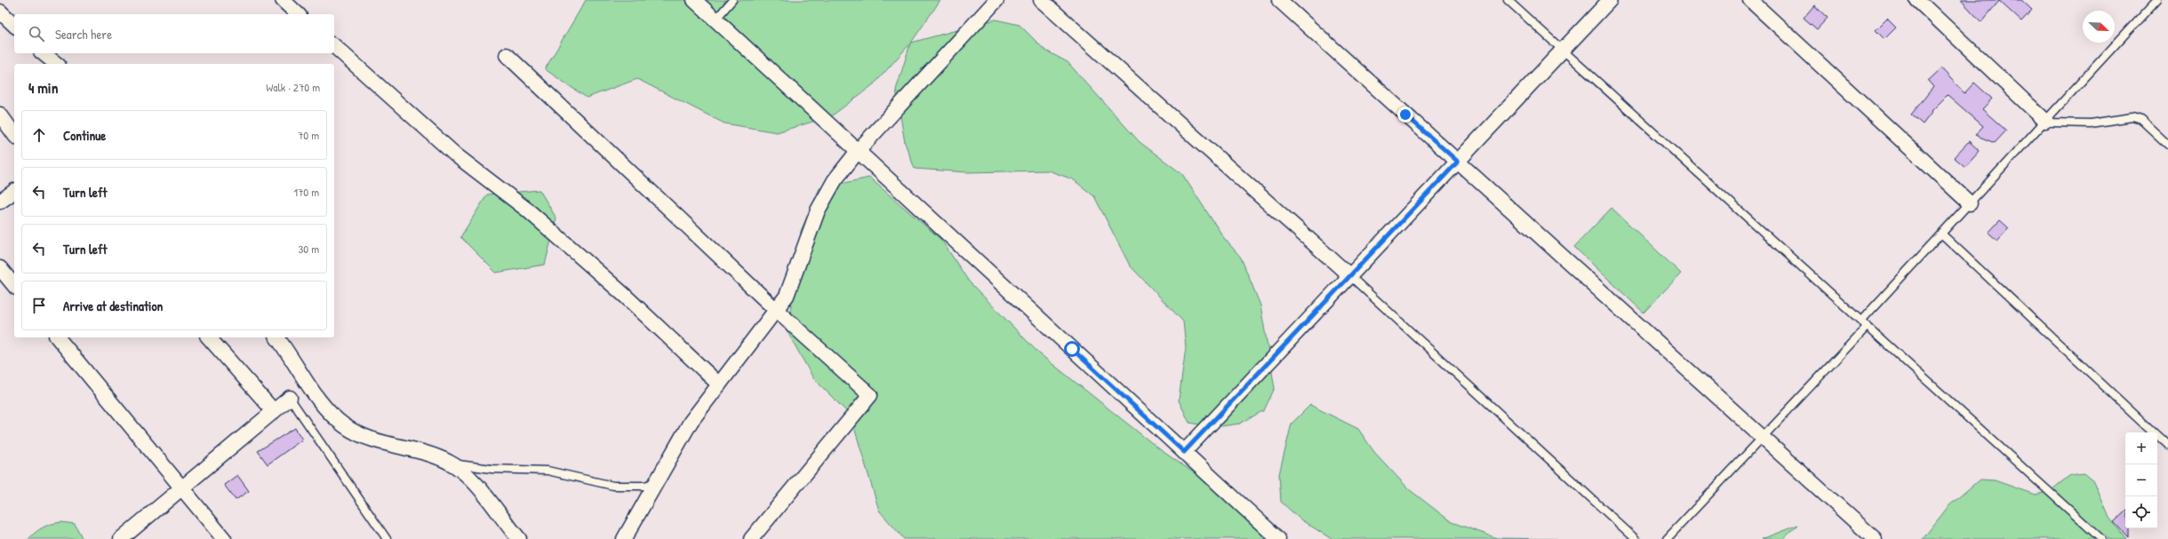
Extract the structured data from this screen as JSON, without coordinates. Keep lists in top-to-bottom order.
{
  "north": "bottom right",
  "page": {
    "search": "Search here",
    "heading": ["4 min", "Walk · 270 m"],
    "list": [
      ["Continue", "70 m"],
      ["Turn left", "170 m"],
      ["Turn left", "30 m"],
      "Arrive at destination"
    ],
    "map_buttons": ["+", "−"]
  }
}
